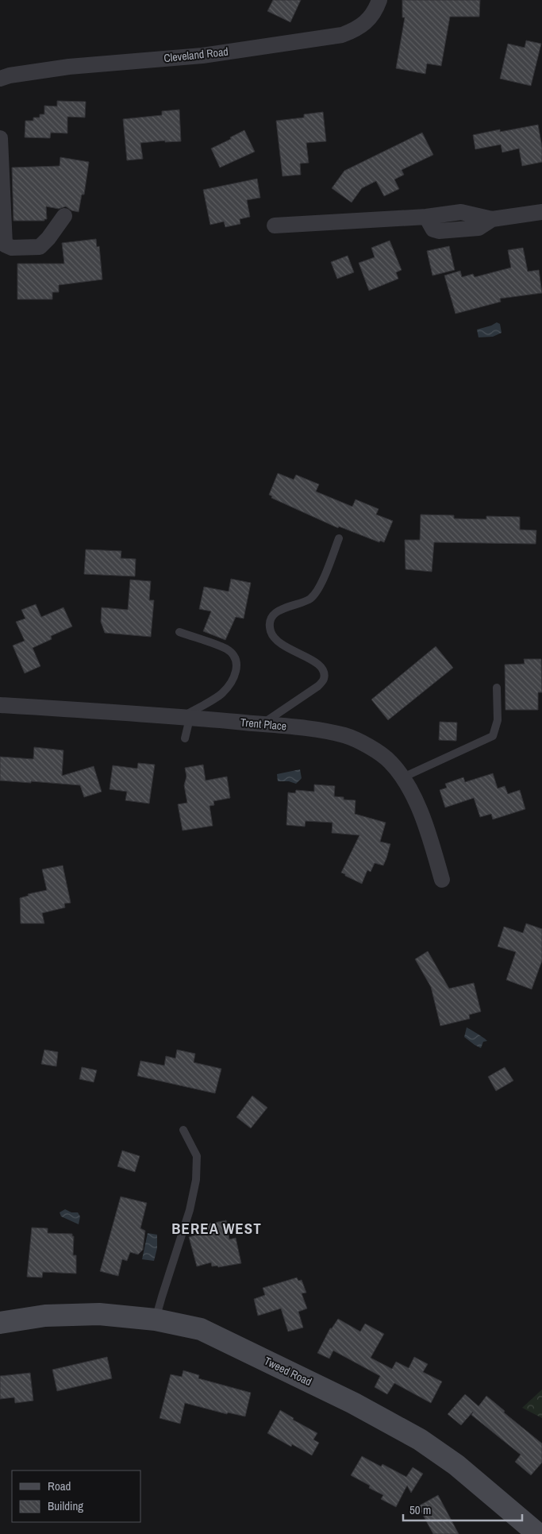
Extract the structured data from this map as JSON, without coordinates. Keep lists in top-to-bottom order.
{
  "streets": {
    "street": ["Cleveland Road", "Trent Place", "Tweed Road"]
  },
  "districts": ["BEREA WEST"],
  "legend": ["Road", "Building"],
  "scale_bar": "50 m"
}
